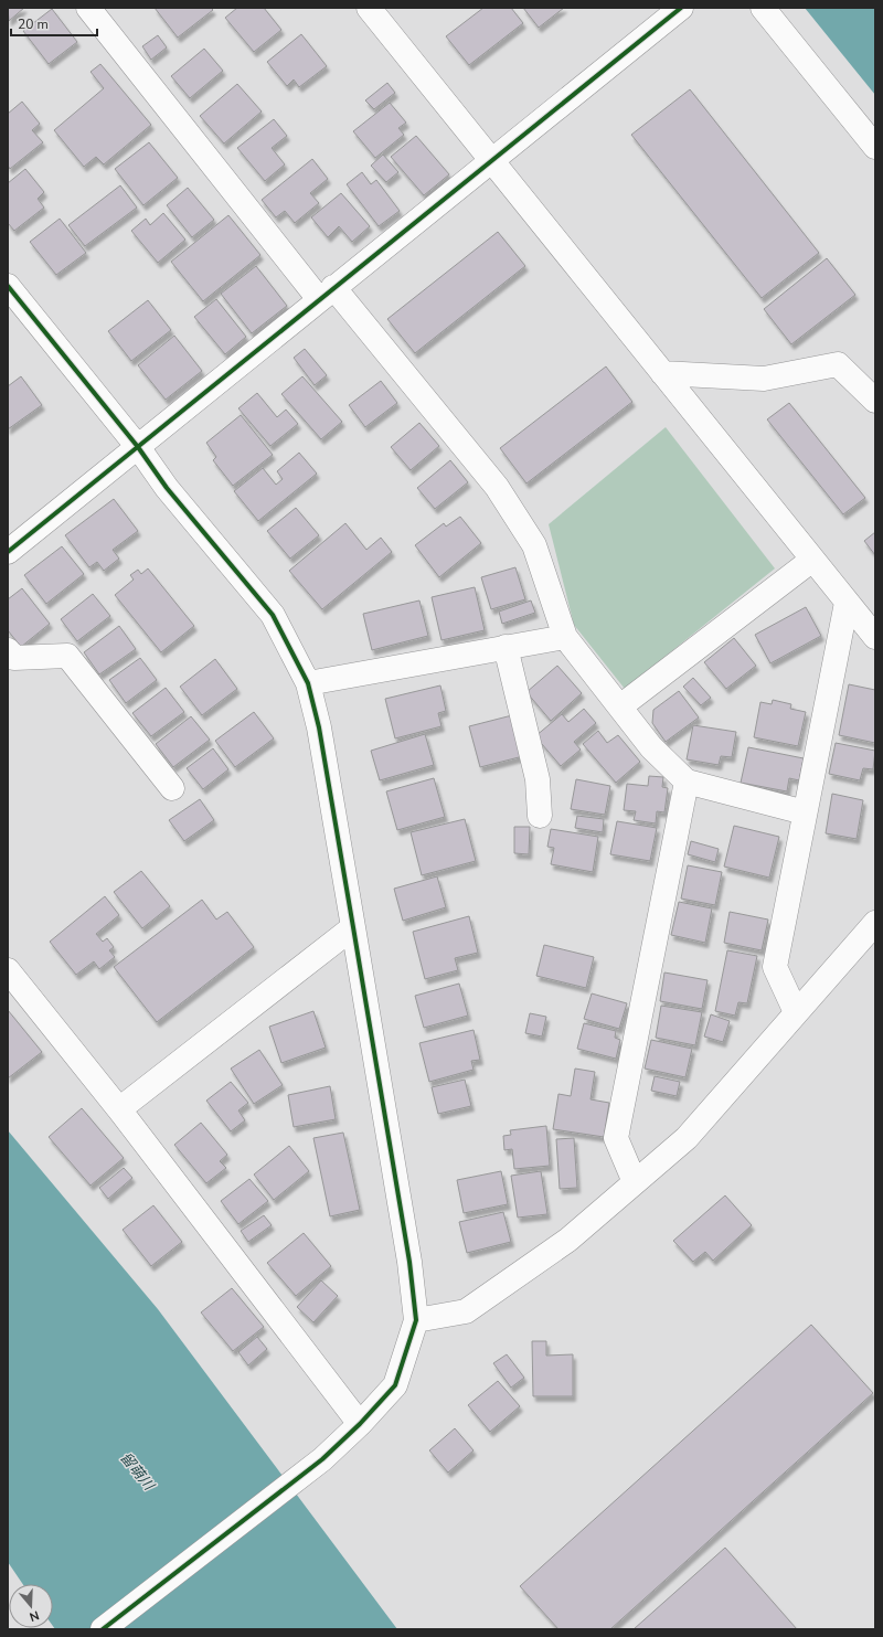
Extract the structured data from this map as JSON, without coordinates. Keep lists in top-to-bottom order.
{
  "water": ["留萌川"],
  "scale_bar": "20 m",
  "north": "bottom"
}
